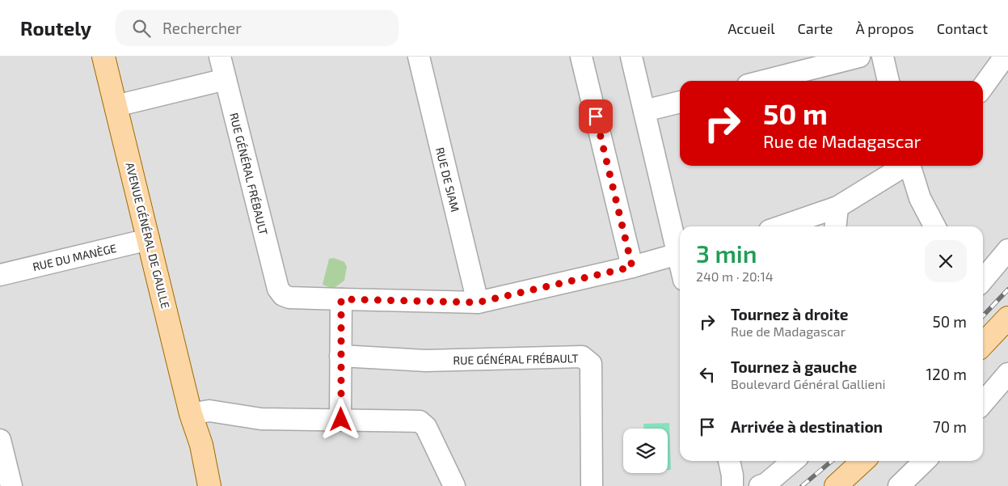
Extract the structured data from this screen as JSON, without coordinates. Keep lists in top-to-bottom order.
{
  "streets": {
    "main road": ["AVENUE GÉNÉRAL DE GAULLE"],
    "street": ["RUE GÉNÉRAL FRÉBAULT", "RUE DE SIAM", "RUE DU MANÈGE"]
  },
  "crossings": [
    ["RUE GÉNÉRAL FRÉBAULT", "RUE DE SIAM"],
    ["AVENUE GÉNÉRAL DE GAULLE", "RUE DU MANÈGE"]
  ],
  "page": {
    "header": "Routely",
    "search": "Rechercher",
    "nav": [
      "Accueil",
      "Carte",
      "À propos",
      "Contact"
    ],
    "turn": ["50 m", "Rue de Madagascar"],
    "heading": ["3 min", "240 m · 20:14"],
    "list": [
      {
        "name": "Tournez à droite",
        "note": "Rue de Madagascar",
        "value": "50 m"
      },
      {
        "name": "Tournez à gauche",
        "note": "Boulevard Général Gallieni",
        "value": "120 m"
      },
      {
        "name": "Arrivée à destination",
        "value": "70 m"
      }
    ]
  }
}
